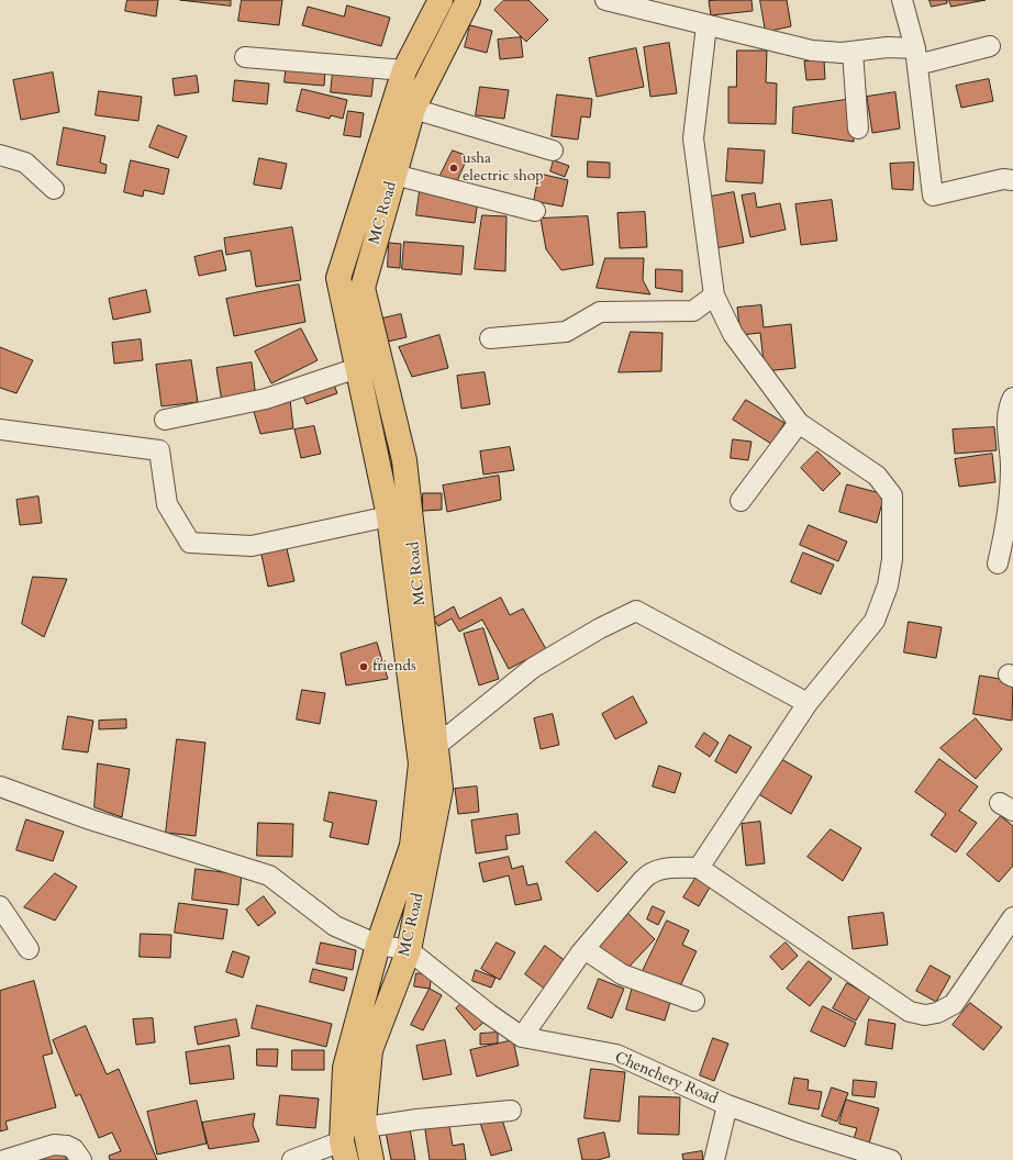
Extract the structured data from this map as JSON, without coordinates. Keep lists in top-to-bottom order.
{
  "streets": {
    "main road": ["MC Road"],
    "street": ["Chenchery Road"]
  },
  "crossings": [
    ["MC Road", "Chenchery Road"]
  ],
  "places": ["usha electric shop", "friends"]
}
